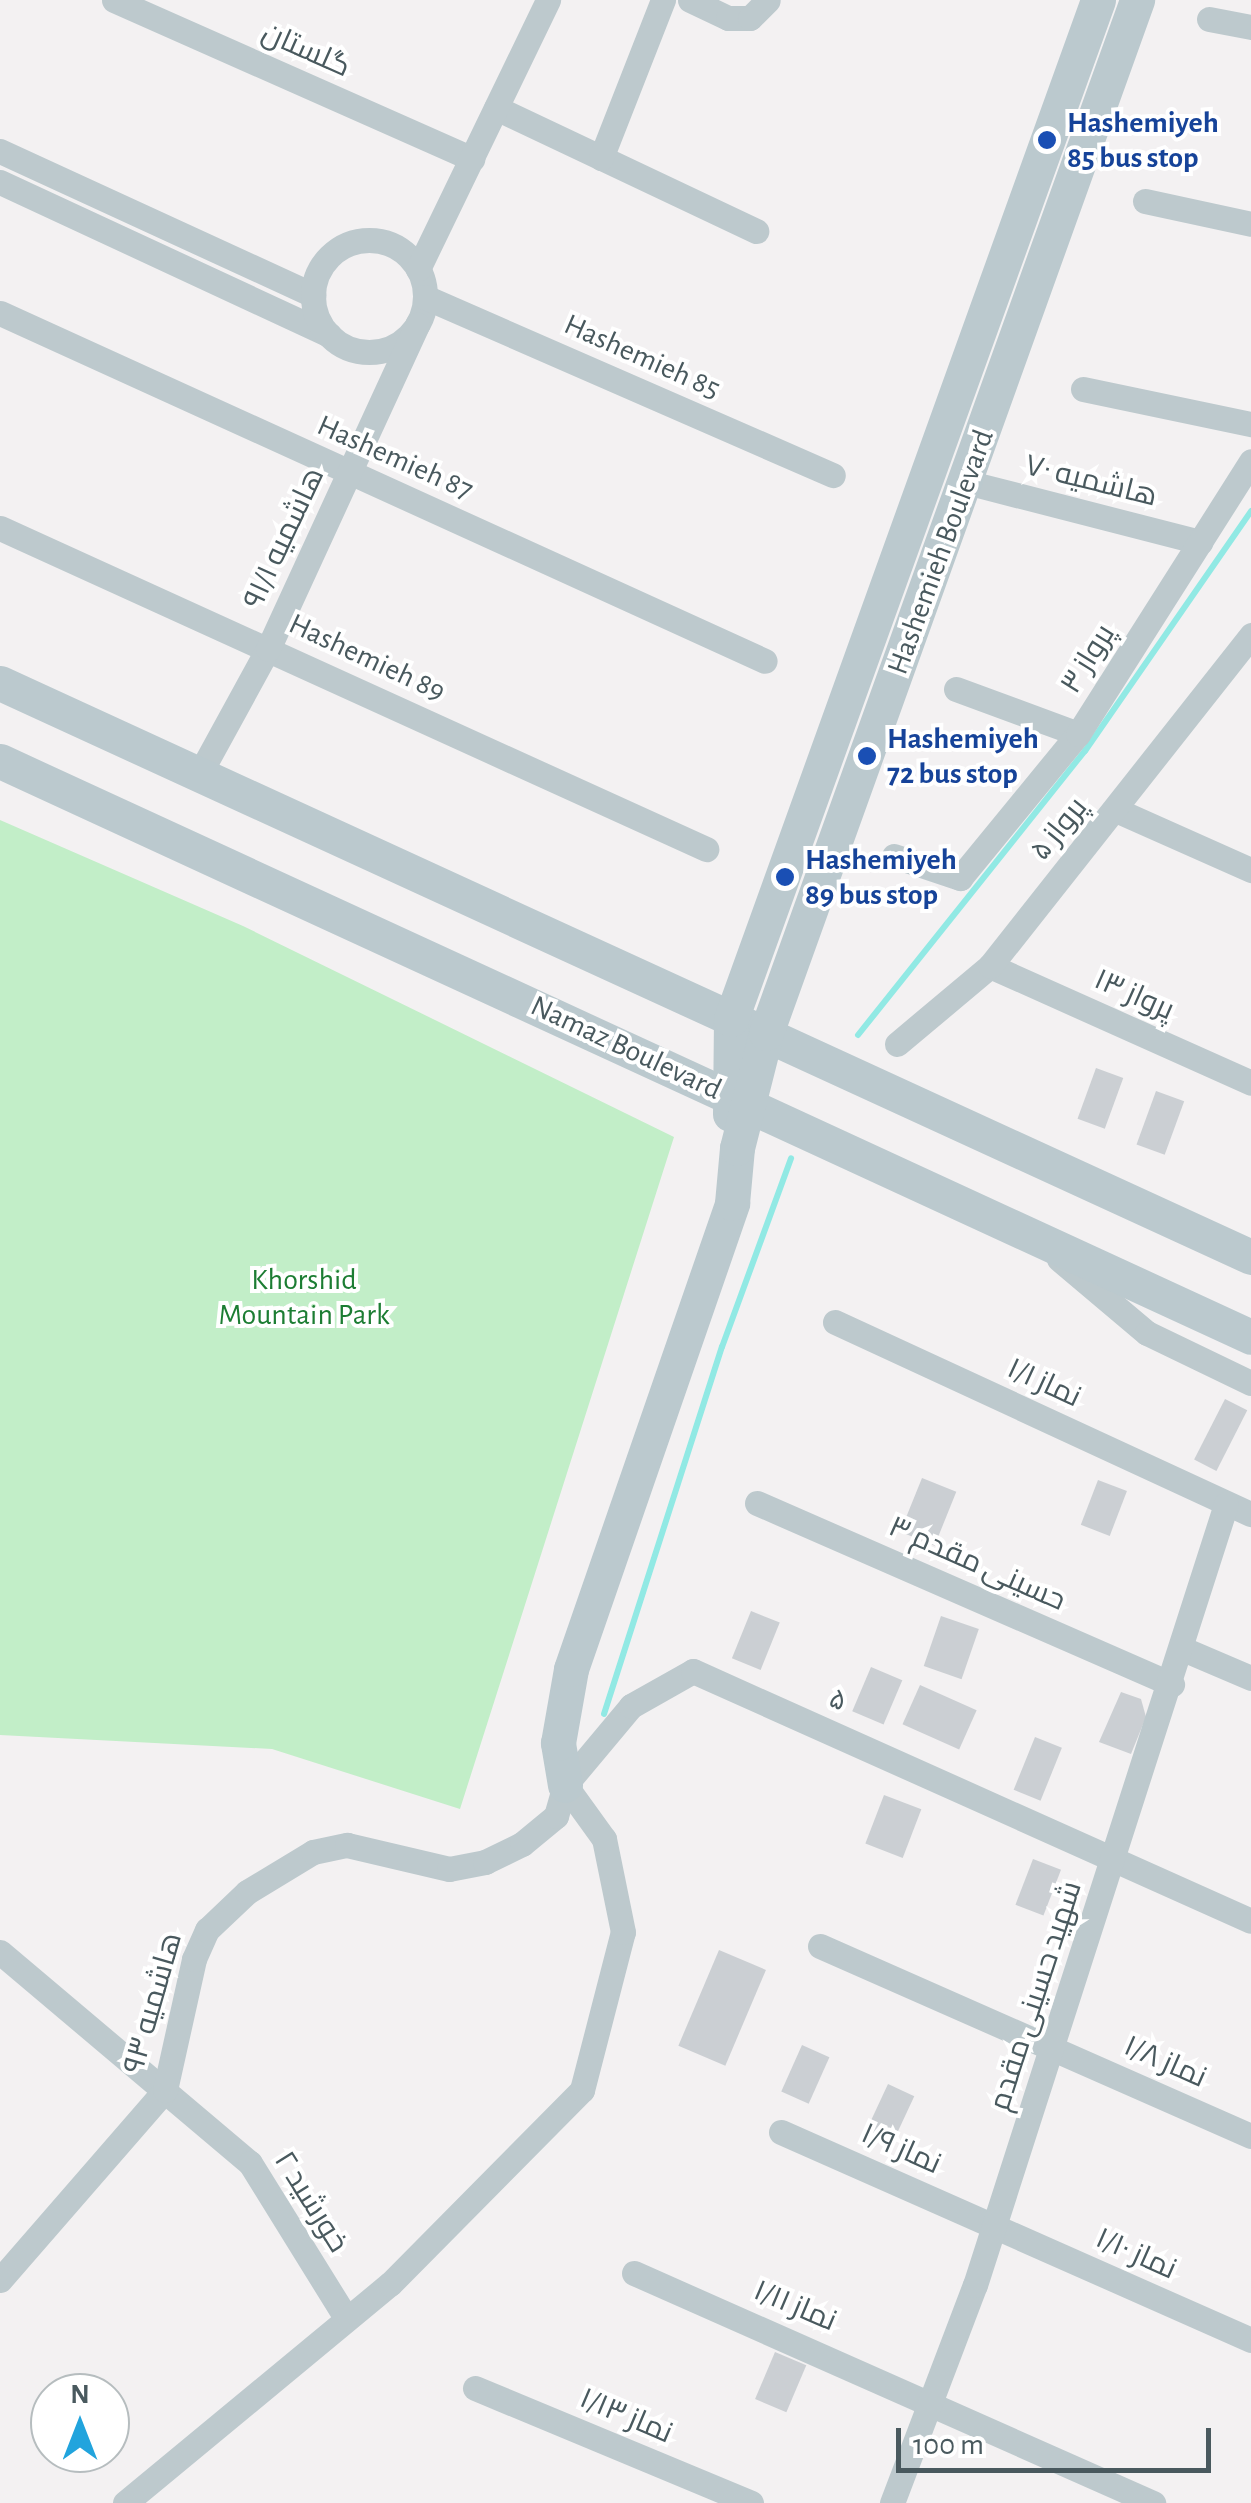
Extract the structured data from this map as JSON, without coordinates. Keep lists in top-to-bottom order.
{
  "streets": {
    "main road": ["Hashemieh Boulevard", "Namaz Boulevard"],
    "street": [
      "گلستان",
      "Hashemieh 85",
      "Hashemieh 87",
      "هاشمیه ۷۰",
      "هاشمیه ۹۱/۱",
      "Hashemieh 89",
      "پرواز ۳",
      "پرواز ۵",
      "پرواز ۱۳",
      "نماز ۱/۱",
      "حسینی مقدم ۳",
      "۵",
      "شهید حسینی مقدم",
      "هاشمیه ۹۳",
      "نماز ۱/۸",
      "نماز ۱/۹",
      "خورشید ۲",
      "نماز ۱/۱۰",
      "نماز ۱/۱۱",
      "نماز ۱/۱۳"
    ]
  },
  "crossings": [
    ["Hashemieh 85", "هاشمیه ۹۱/۱"],
    ["Hashemieh 87", "هاشمیه ۹۱/۱"],
    ["هاشمیه ۷۰", "Hashemieh Boulevard"],
    ["هاشمیه ۷۰", "پرواز ۳"],
    ["هاشمیه ۹۱/۱", "Hashemieh 89"],
    ["Hashemieh Boulevard", "Namaz Boulevard"],
    ["پرواز ۵", "پرواز ۱۳"],
    ["نماز ۱/۱", "شهید حسینی مقدم"],
    ["حسینی مقدم ۳", "شهید حسینی مقدم"],
    ["۵", "شهید حسینی مقدم"],
    ["۵", "هاشمیه ۹۳"],
    ["شهید حسینی مقدم", "نماز ۱/۸"],
    ["شهید حسینی مقدم", "نماز ۱/۹"],
    ["شهید حسینی مقدم", "نماز ۱/۱۰"],
    ["شهید حسینی مقدم", "نماز ۱/۱۱"],
    ["هاشمیه ۹۳", "خورشید ۲"],
    ["نماز ۱/۹", "نماز ۱/۱۰"]
  ],
  "parks": ["Khorshid Mountain Park"],
  "places": ["Hashemiyeh 85 bus stop", "Hashemiyeh 72 bus stop", "Hashemiyeh 89 bus stop"],
  "scale_bar": "100 m",
  "north": "top"
}
